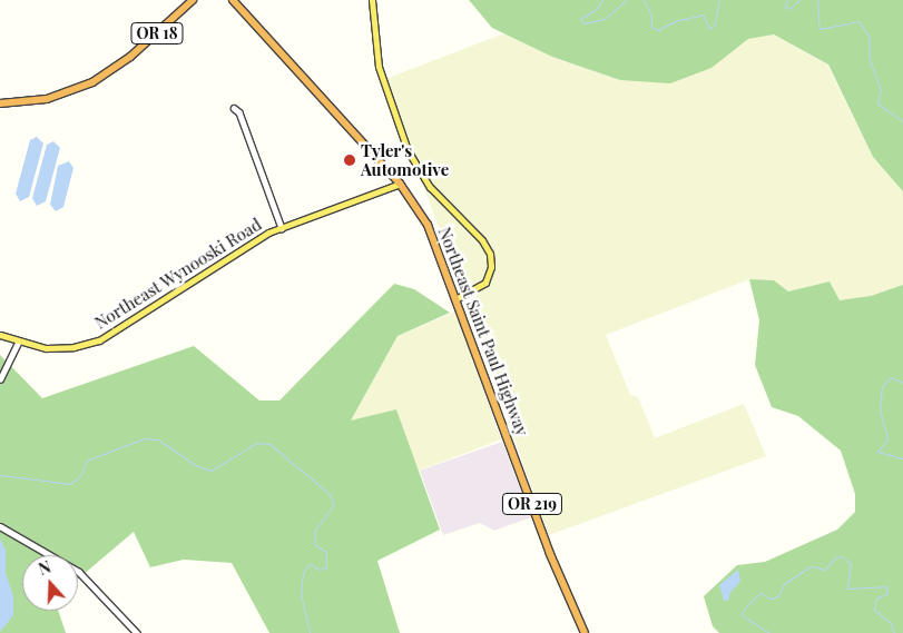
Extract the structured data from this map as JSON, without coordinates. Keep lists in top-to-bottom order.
{
  "streets": {
    "highway": ["OR 18", "Northeast Saint Paul Highway", "OR 219"],
    "main road": ["Northeast Wynooski Road"]
  },
  "crossings": [
    ["Northeast Wynooski Road", "Northeast Saint Paul Highway"]
  ],
  "places": ["Tyler's Automotive"],
  "north": "top"
}
